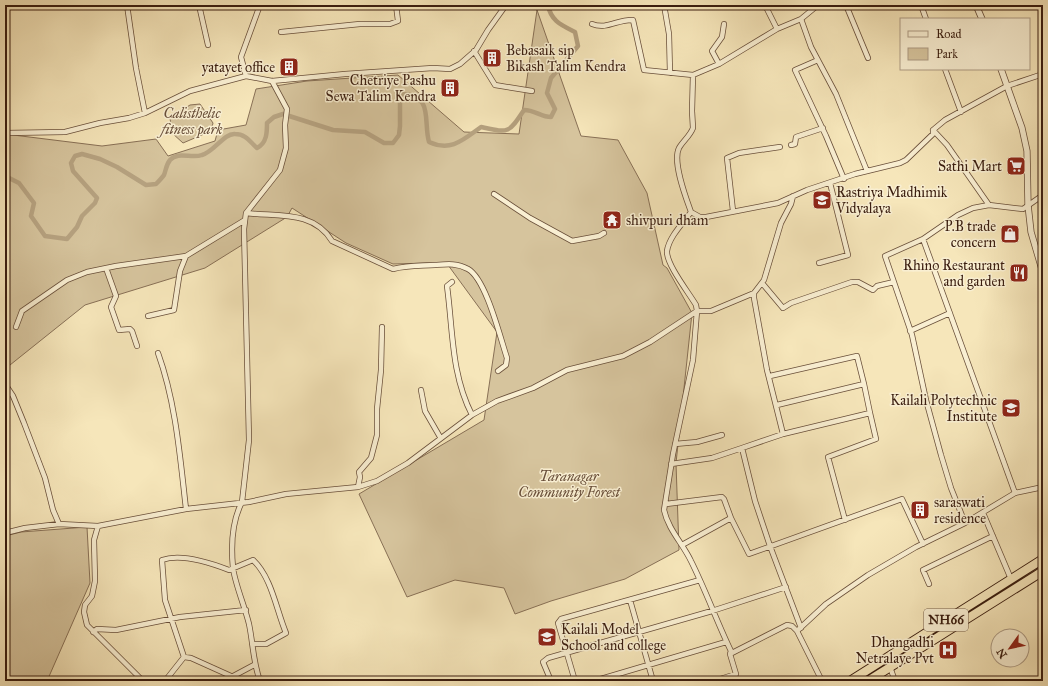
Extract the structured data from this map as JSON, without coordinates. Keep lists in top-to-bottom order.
{
  "streets": {
    "highway": ["NH66"]
  },
  "parks": ["Calisthelic fitness park", "Taranagar Community Forest"],
  "places": {
    "building": [
      "Bebasaik sip Bikash Talim Kendra",
      "yatayet office",
      "Chetriye Pashu Sewa Talim Kendra",
      "saraswati residence"
    ],
    "supermarket": ["Sathi Mart"],
    "school or university": ["Rastriya Madhimik Vidyalaya", "Kailali Polytechnic Institute", "Kailali Model School and college"],
    "temple": ["shivpuri dham"],
    "shop": ["P.B trade concern"],
    "restaurant": ["Rhino Restaurant and garden"],
    "hospital": ["Dhangadhi Netralaye Pvt"]
  },
  "legend": ["Road", "Park"],
  "north": "bottom left"
}
